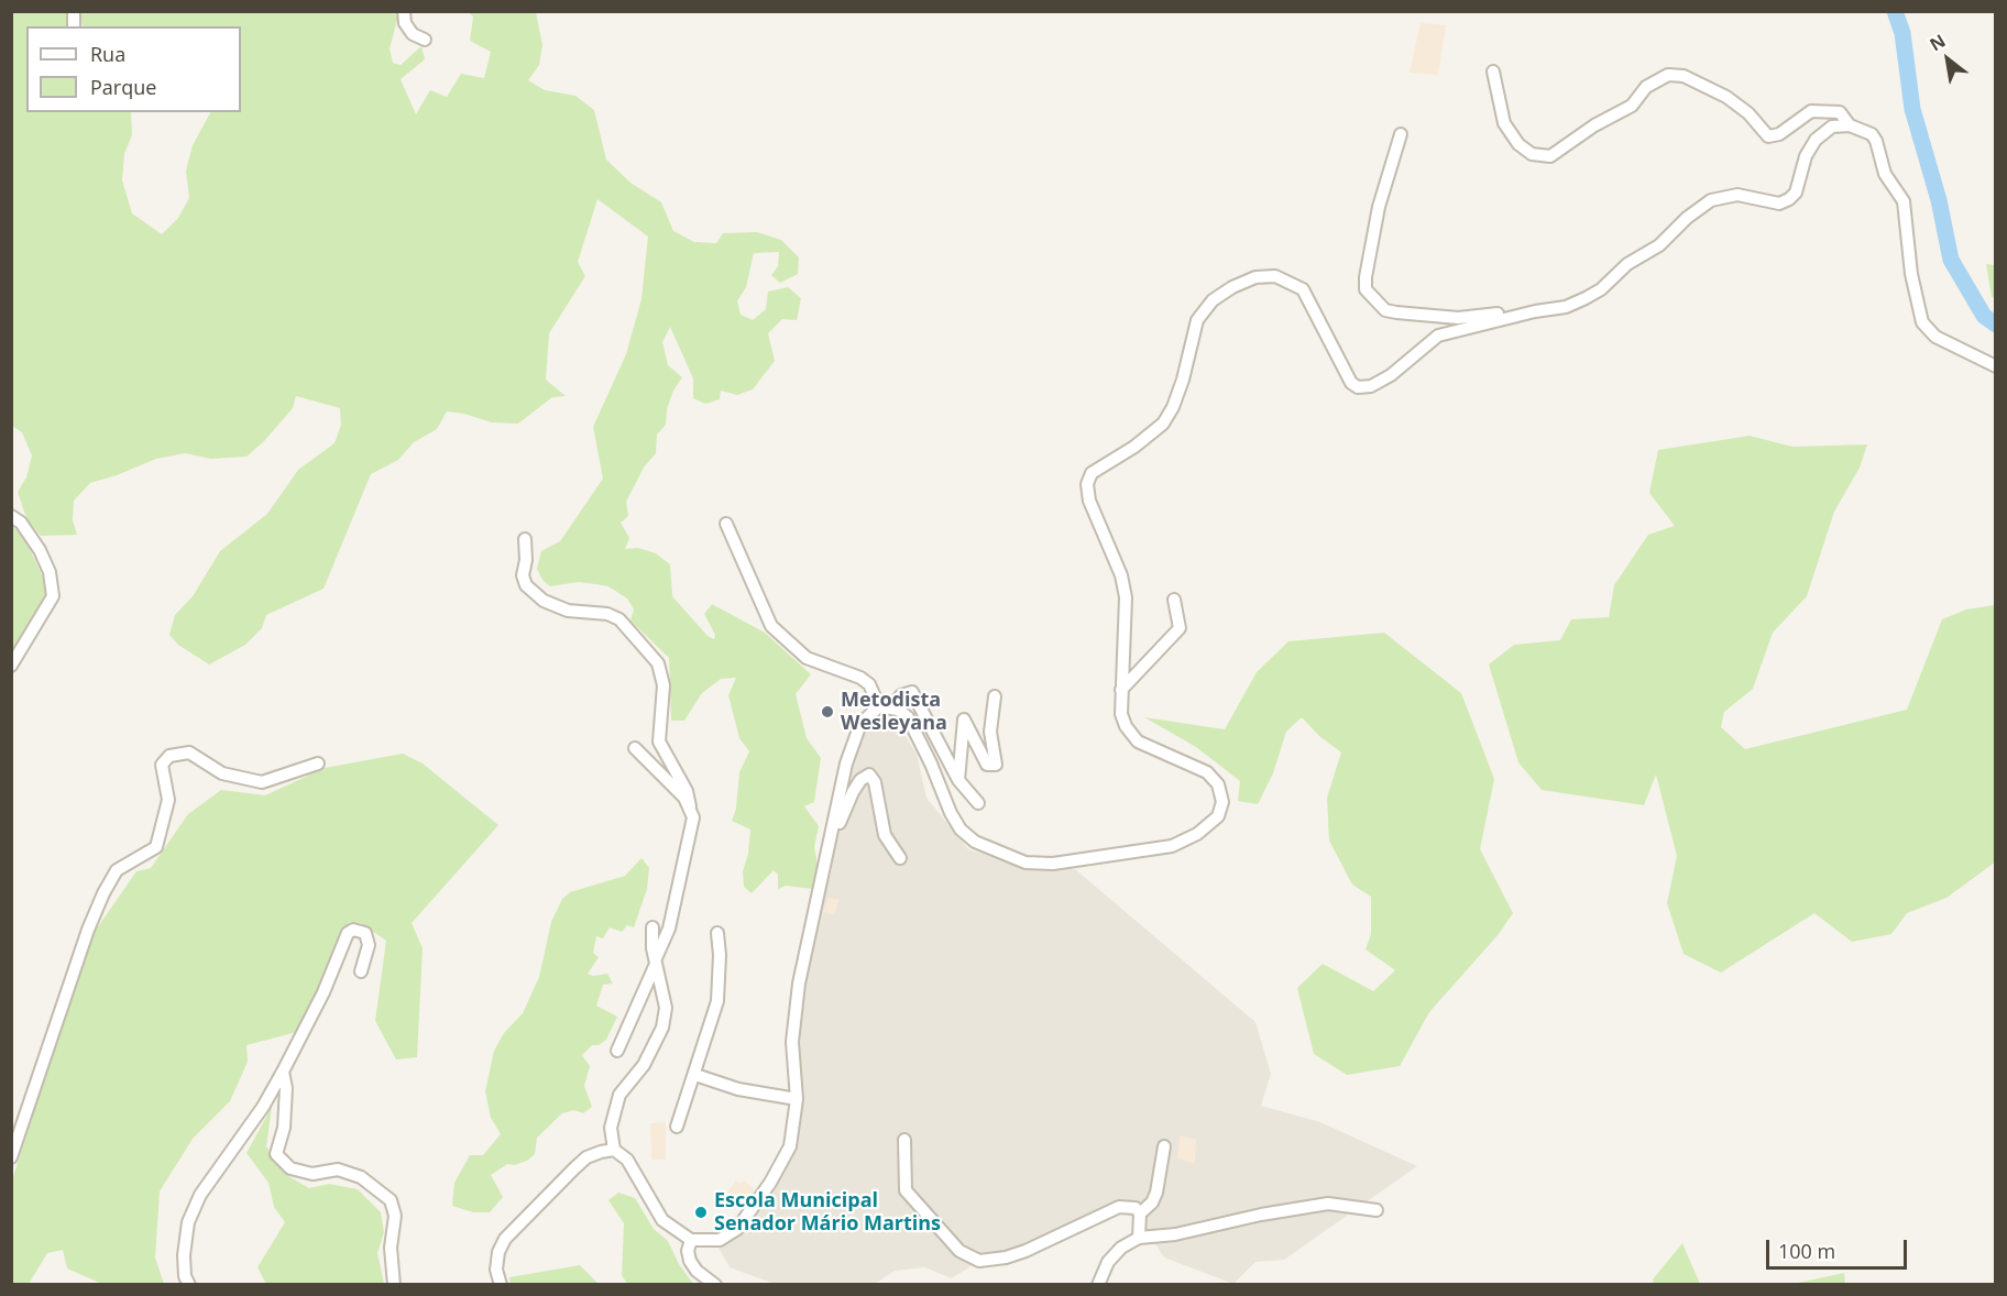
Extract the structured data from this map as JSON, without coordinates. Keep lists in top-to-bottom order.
{
  "places": ["Metodista Wesleyana", "Escola Municipal Senador Mário Martins"],
  "legend": ["Rua", "Parque"],
  "scale_bar": "100 m",
  "north": "top left"
}
